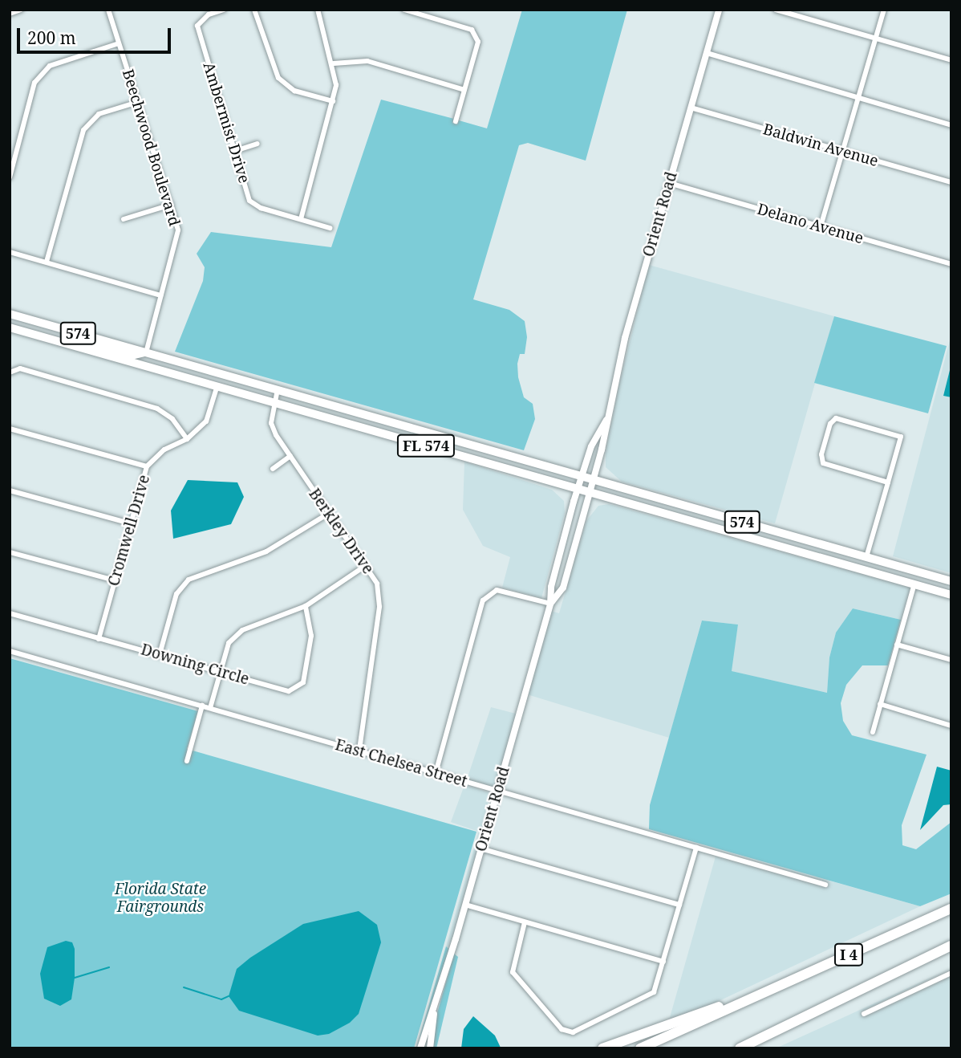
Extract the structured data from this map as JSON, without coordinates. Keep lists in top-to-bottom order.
{
  "streets": {
    "highway": ["I 4"],
    "main road": ["574", "FL 574"],
    "street": [
      "Ambermist Drive",
      "Baldwin Avenue",
      "Beechwood Boulevard",
      "Orient Road",
      "Delano Avenue",
      "Cromwell Drive",
      "Berkley Drive",
      "Downing Circle",
      "East Chelsea Street"
    ]
  },
  "crossings": [
    ["Baldwin Avenue", "Orient Road"],
    ["Beechwood Boulevard", "574"],
    ["Orient Road", "Delano Avenue"],
    ["Orient Road", "574"],
    ["Orient Road", "FL 574"],
    ["Orient Road", "East Chelsea Street"],
    ["574", "Berkley Drive"],
    ["FL 574", "Cromwell Drive"],
    ["FL 574", "Berkley Drive"],
    ["Cromwell Drive", "Downing Circle"],
    ["Berkley Drive", "East Chelsea Street"]
  ],
  "parks": ["Florida State Fairgrounds"],
  "scale_bar": "200 m"
}
